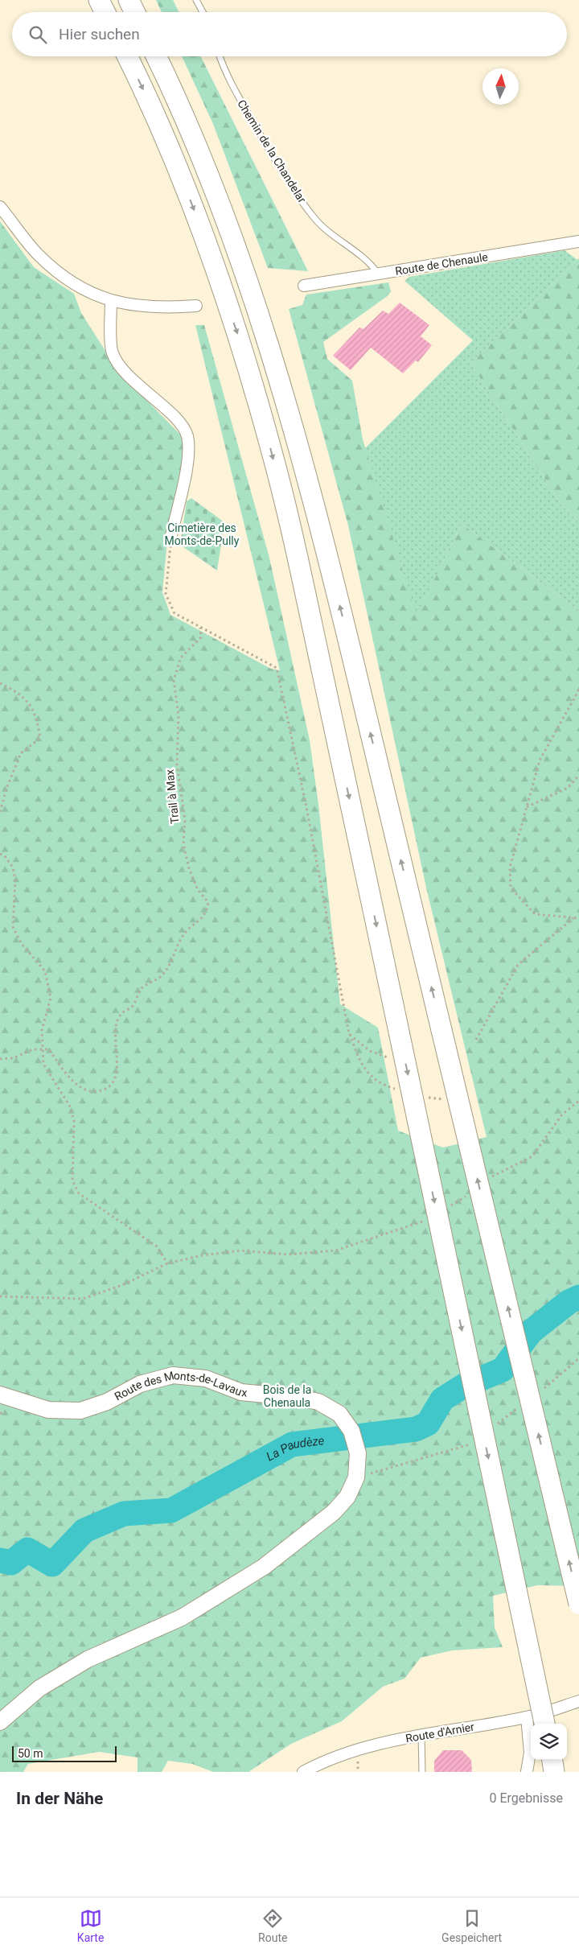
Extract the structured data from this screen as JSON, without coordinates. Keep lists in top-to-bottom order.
{
  "streets": {
    "street": ["Route de Chenaule", "Route des Monts-de-Lavaux", "Route d'Arnier"],
    "lane": ["Chemin de la Chandelar"],
    "path": ["Trail à Max"]
  },
  "crossings": [
    ["Chemin de la Chandelar", "Route de Chenaule"]
  ],
  "water": ["La Paudèze"],
  "parks": ["Cimetière des Monts-de-Pully", "Bois de la Chenaula"],
  "scale_bar": "50 m",
  "north": "top",
  "page": {
    "search": "Hier suchen",
    "scale": "50 m",
    "heading": ["In der Nähe", "0 Ergebnisse"],
    "nav": ["Karte", "Route", "Gespeichert"]
  }
}
